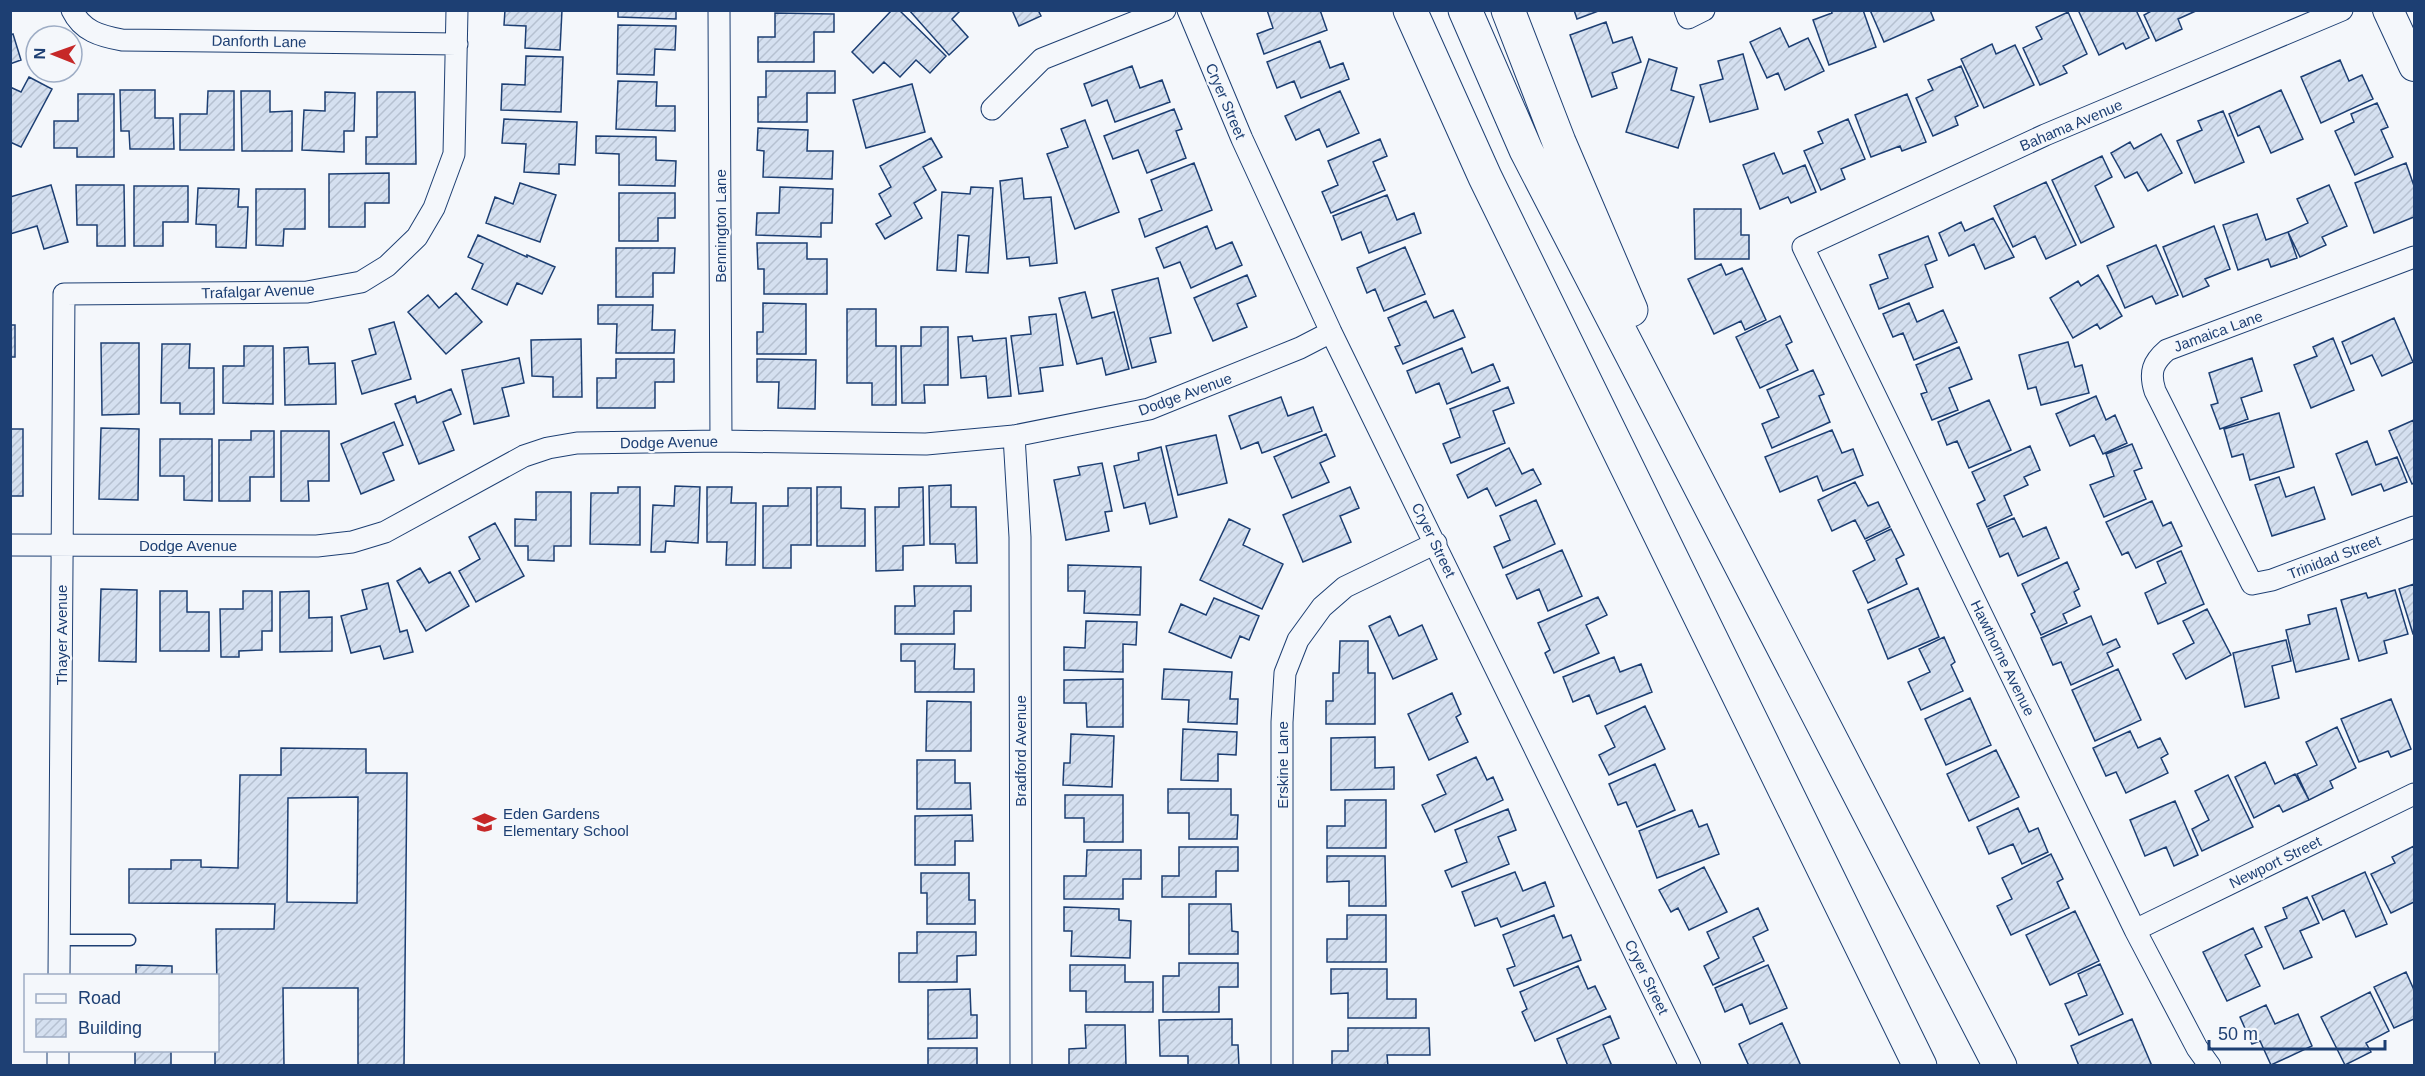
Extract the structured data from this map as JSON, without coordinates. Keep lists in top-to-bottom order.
{
  "streets": {
    "street": [
      "Danforth Lane",
      "Cryer Street",
      "Bahama Avenue",
      "Bennington Lane",
      "Trafalgar Avenue",
      "Jamaica Lane",
      "Dodge Avenue",
      "Trinidad Street",
      "Thayer Avenue",
      "Hawthorne Avenue",
      "Bradford Avenue",
      "Erskine Lane",
      "Newport Street"
    ]
  },
  "crossings": [
    ["Danforth Lane", "Trafalgar Avenue"],
    ["Cryer Street", "Dodge Avenue"],
    ["Cryer Street", "Erskine Lane"],
    ["Bahama Avenue", "Hawthorne Avenue"],
    ["Bennington Lane", "Dodge Avenue"],
    ["Trafalgar Avenue", "Thayer Avenue"],
    ["Jamaica Lane", "Trinidad Street"],
    ["Dodge Avenue", "Thayer Avenue"],
    ["Dodge Avenue", "Bradford Avenue"],
    ["Hawthorne Avenue", "Newport Street"]
  ],
  "places": {
    "school or university": ["Eden Gardens Elementary School"]
  },
  "legend": ["Road", "Building"],
  "scale_bar": "50 m",
  "north": "left"
}
